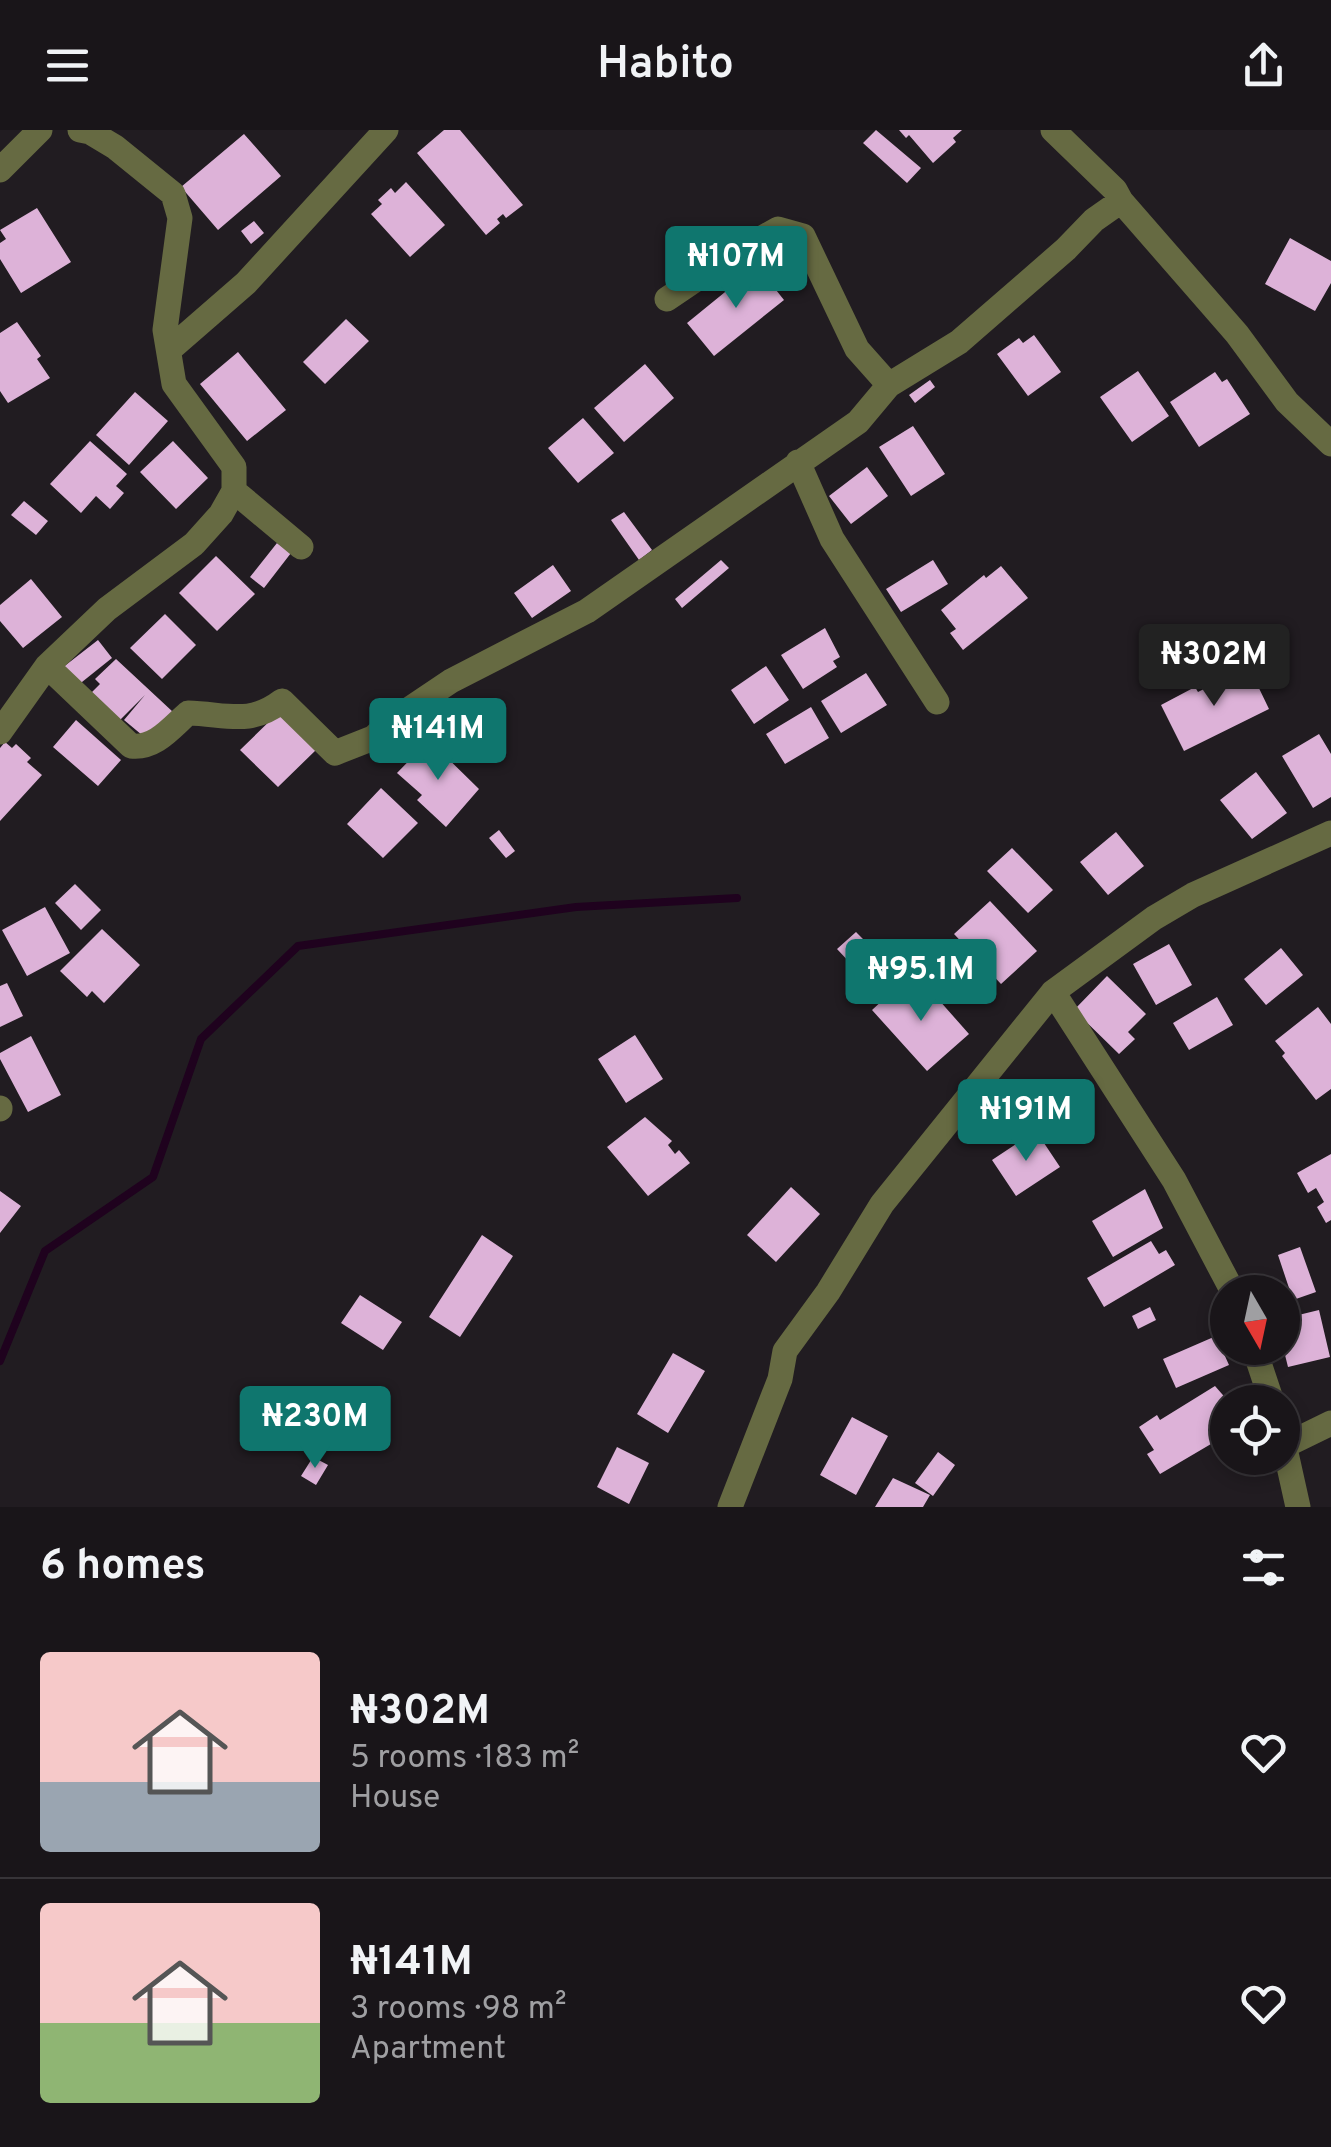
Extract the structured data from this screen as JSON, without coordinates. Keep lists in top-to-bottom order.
{
  "north": "bottom",
  "page": {
    "header": "Habito",
    "price": [
      "₦107M",
      "₦302M",
      "₦141M",
      "₦95.1M",
      "₦191M",
      "₦230M"
    ],
    "heading": "6 homes",
    "list": [
      {
        "name": "₦302M",
        "note": "5 rooms · 183 m² · House"
      },
      {
        "name": "₦141M",
        "note": "3 rooms · 98 m² · Apartment"
      }
    ]
  }
}
